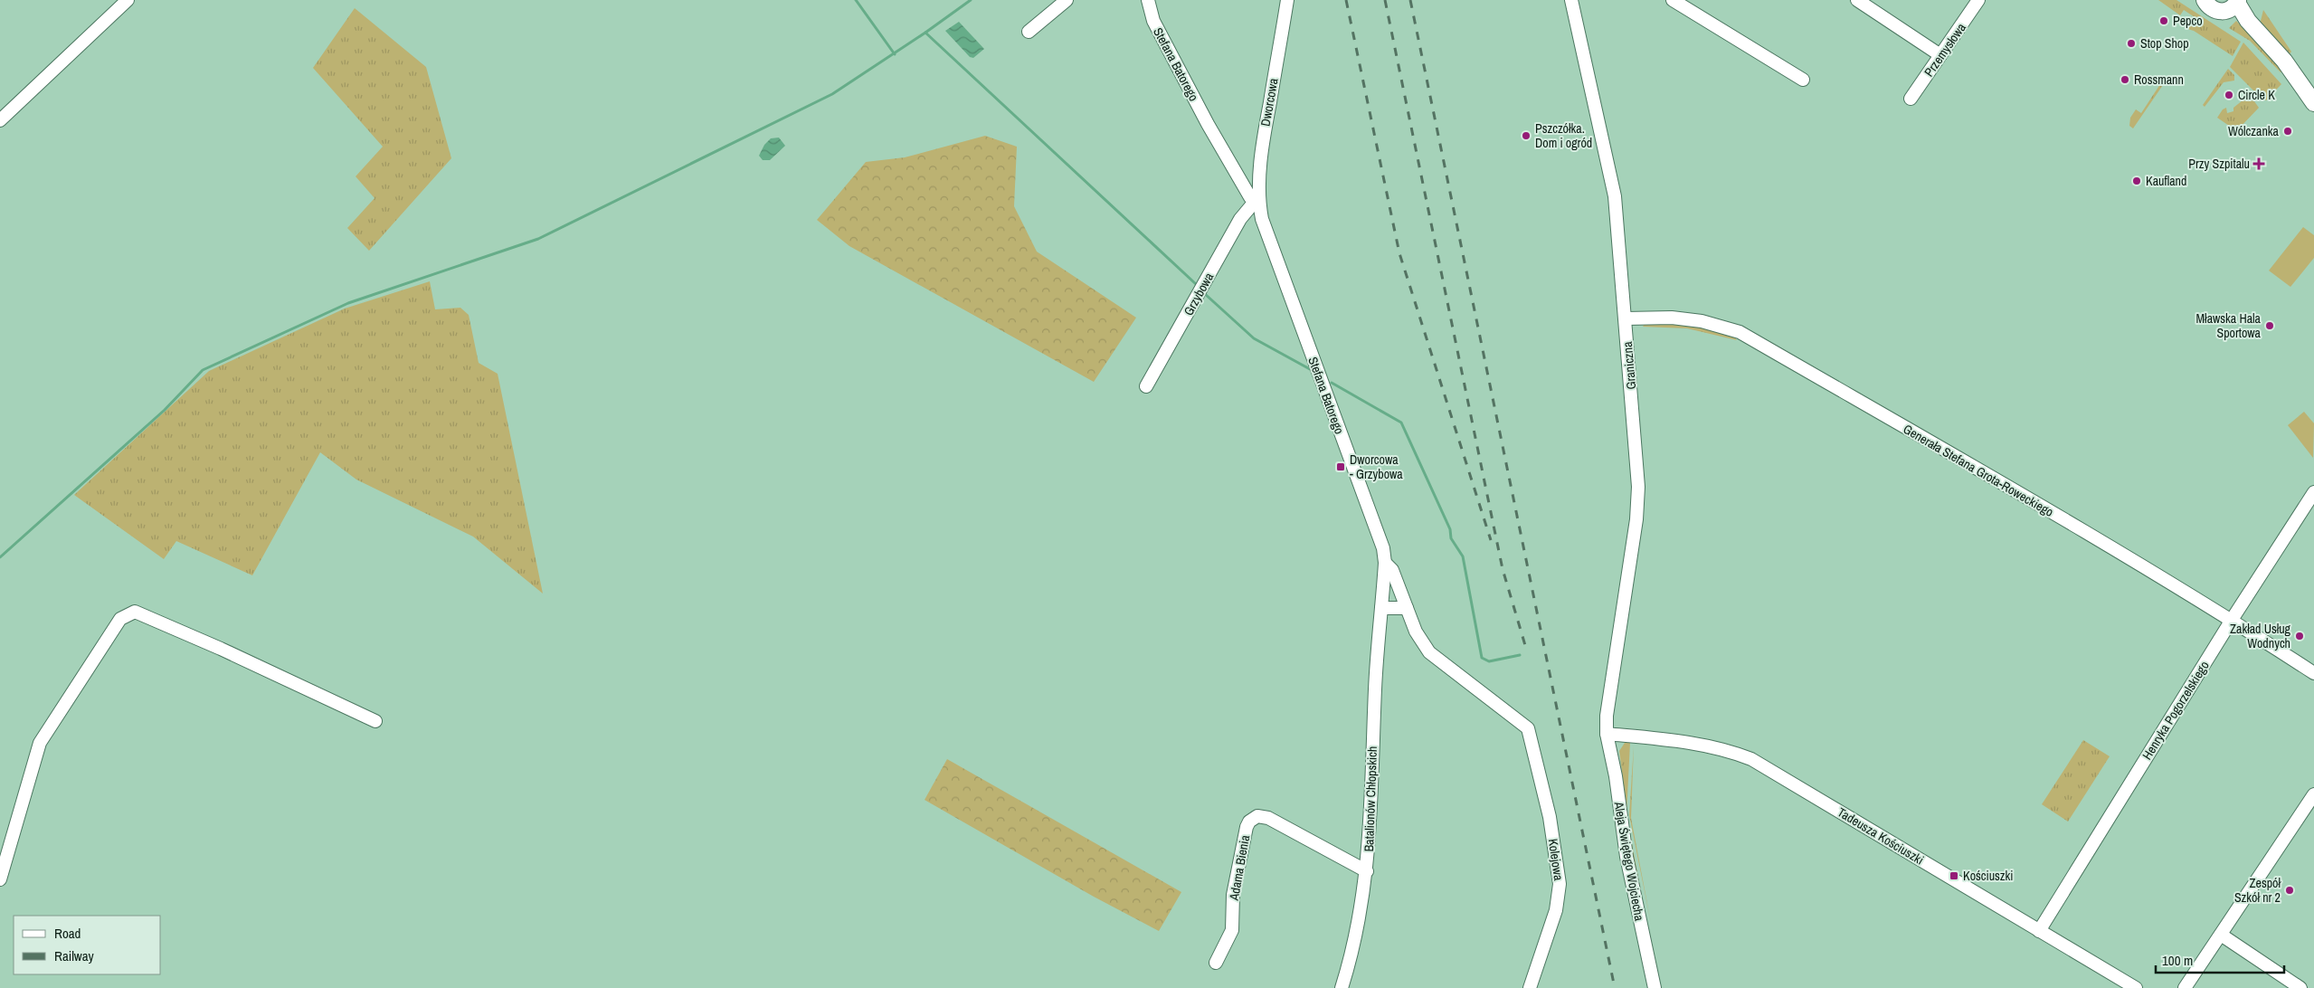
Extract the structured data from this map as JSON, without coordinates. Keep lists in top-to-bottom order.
{
  "streets": {
    "street": [
      "Przemysłowa",
      "Stefana Batorego",
      "Dworcowa",
      "Grzybowa",
      "Graniczna",
      "Generała Stefana Grota-Roweckiego",
      "Henryka Pogorzelskiego",
      "Batalionów Chłopskich",
      "Tadeusza Kościuszki",
      "Kolejowa",
      "Aleja Świętego Wojciecha",
      "Adama Bienia"
    ]
  },
  "crossings": [
    ["Stefana Batorego", "Dworcowa"],
    ["Stefana Batorego", "Grzybowa"],
    ["Stefana Batorego", "Batalionów Chłopskich"],
    ["Stefana Batorego", "Kolejowa"],
    ["Dworcowa", "Grzybowa"],
    ["Graniczna", "Generała Stefana Grota-Roweckiego"],
    ["Graniczna", "Tadeusza Kościuszki"],
    ["Graniczna", "Aleja Świętego Wojciecha"],
    ["Generała Stefana Grota-Roweckiego", "Henryka Pogorzelskiego"],
    ["Henryka Pogorzelskiego", "Tadeusza Kościuszki"],
    ["Batalionów Chłopskich", "Adama Bienia"],
    ["Tadeusza Kościuszki", "Aleja Świętego Wojciecha"]
  ],
  "places": {
    "other": [
      "Pepco",
      "Stop Shop",
      "Rossmann",
      "Circle K",
      "Wólczanka",
      "Pszczółka. Dom i ogród",
      "Kaufland",
      "Mławska Hala Sportowa",
      "Zakład Usług Wodnych",
      "Zespół Szkół nr 2"
    ],
    "health": ["Przy Szpitalu"],
    "transit": ["Dworcowa - Grzybowa", "Kościuszki"]
  },
  "legend": ["Road", "Railway"],
  "scale_bar": "100 m"
}
